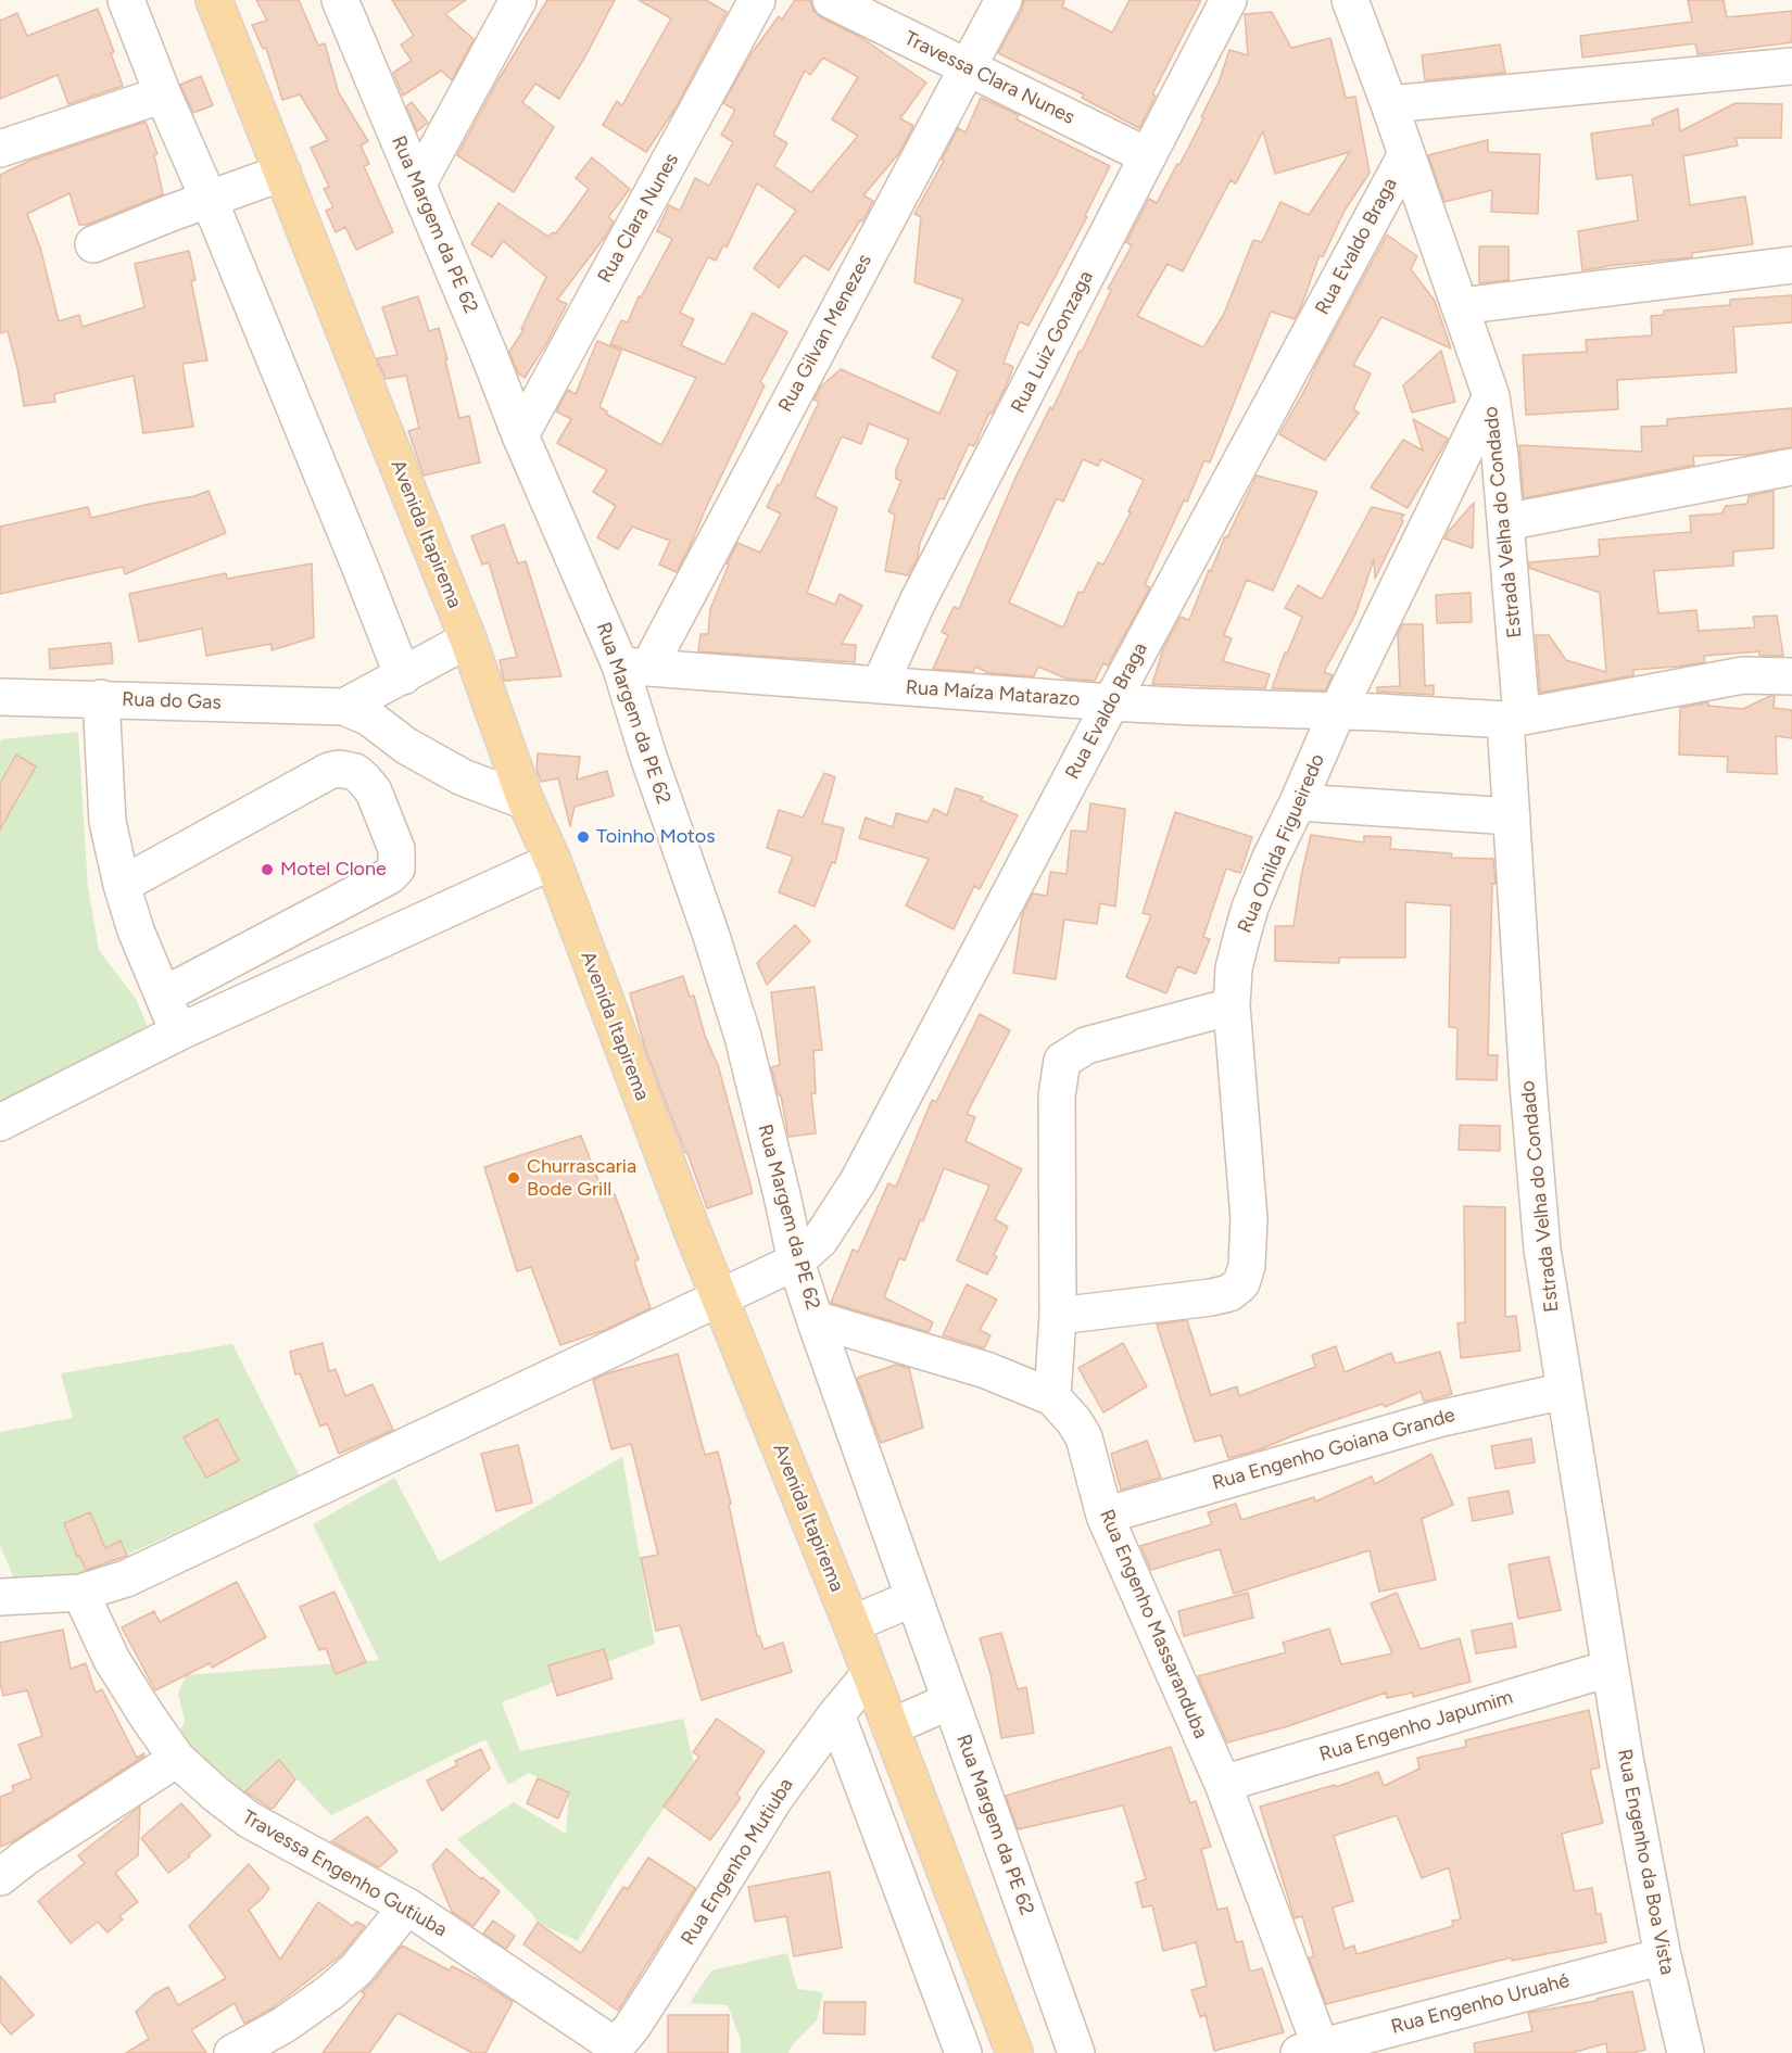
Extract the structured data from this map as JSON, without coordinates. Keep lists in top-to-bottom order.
{
  "streets": {
    "main road": ["Avenida Itapirema"],
    "street": [
      "Travessa Clara Nunes",
      "Rua Clara Nunes",
      "Rua Margem da PE 62",
      "Rua Evaldo Braga",
      "Rua Gilvan Menezes",
      "Rua Luiz Gonzaga",
      "Estrada Velha do Condado",
      "Rua Maíza Matarazo",
      "Rua do Gas",
      "Rua Onilda Figueiredo",
      "Rua Engenho Goiana Grande",
      "Rua Engenho Massaranduba",
      "Rua Engenho Japumim",
      "Rua Engenho Mutiuba",
      "Rua Engenho da Boa Vista",
      "Travessa Engenho Gutiuba",
      "Rua Engenho Uruahé"
    ]
  },
  "crossings": [
    ["Travessa Clara Nunes", "Rua Gilvan Menezes"],
    ["Travessa Clara Nunes", "Rua Luiz Gonzaga"],
    ["Rua Clara Nunes", "Rua Margem da PE 62"],
    ["Rua Margem da PE 62", "Rua Evaldo Braga"],
    ["Rua Margem da PE 62", "Rua Gilvan Menezes"],
    ["Rua Margem da PE 62", "Rua Maíza Matarazo"],
    ["Rua Margem da PE 62", "Rua Engenho Massaranduba"],
    ["Rua Evaldo Braga", "Estrada Velha do Condado"],
    ["Rua Evaldo Braga", "Avenida Itapirema"],
    ["Rua Evaldo Braga", "Rua Maíza Matarazo"],
    ["Rua Evaldo Braga", "Travessa Engenho Gutiuba"],
    ["Rua Gilvan Menezes", "Rua Maíza Matarazo"],
    ["Rua Luiz Gonzaga", "Rua Maíza Matarazo"],
    ["Estrada Velha do Condado", "Rua Maíza Matarazo"],
    ["Estrada Velha do Condado", "Rua Onilda Figueiredo"],
    ["Estrada Velha do Condado", "Rua Engenho Goiana Grande"],
    ["Estrada Velha do Condado", "Rua Engenho Japumim"],
    ["Estrada Velha do Condado", "Rua Engenho da Boa Vista"],
    ["Avenida Itapirema", "Rua do Gas"],
    ["Avenida Itapirema", "Rua Engenho Mutiuba"],
    ["Rua Maíza Matarazo", "Rua Onilda Figueiredo"],
    ["Rua Engenho Goiana Grande", "Rua Engenho Massaranduba"],
    ["Rua Engenho Massaranduba", "Rua Engenho Japumim"],
    ["Rua Engenho Massaranduba", "Rua Engenho Uruahé"],
    ["Rua Engenho Japumim", "Rua Engenho da Boa Vista"],
    ["Rua Engenho Mutiuba", "Travessa Engenho Gutiuba"],
    ["Rua Engenho da Boa Vista", "Rua Engenho Uruahé"]
  ],
  "places": ["Toinho Motos", "Motel Clone", "Churrascaria Bode Grill"]
}
